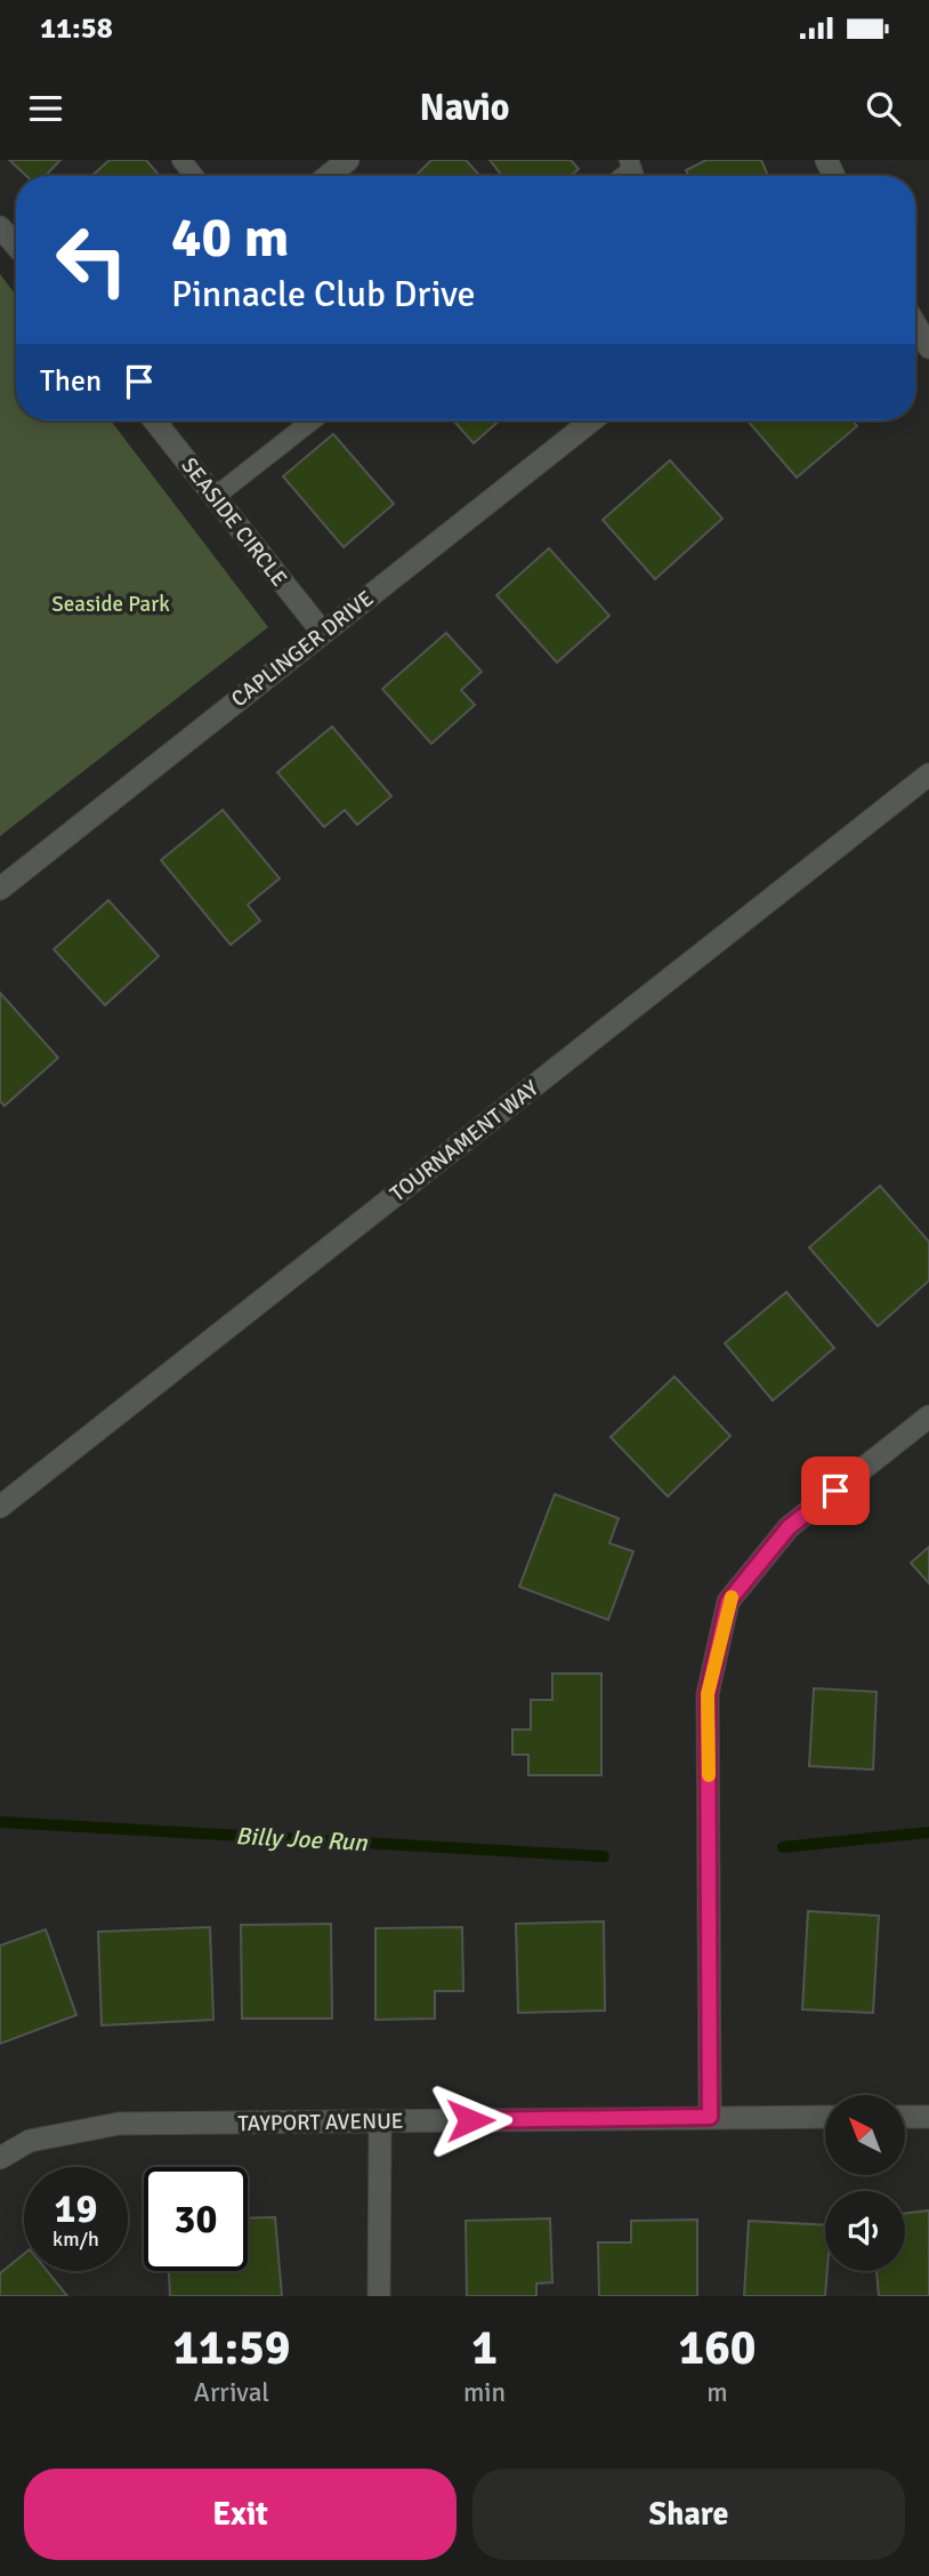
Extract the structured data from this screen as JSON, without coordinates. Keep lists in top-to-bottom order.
{
  "streets": {
    "street": [
      "SEASIDE CIRCLE",
      "CAPLINGER DRIVE",
      "TOURNAMENT WAY",
      "TAYPORT AVENUE"
    ]
  },
  "crossings": [
    ["SEASIDE CIRCLE", "CAPLINGER DRIVE"]
  ],
  "water": ["Billy Joe Run"],
  "parks": ["Seaside Park"],
  "north": "top left",
  "page": {
    "status": "11:58",
    "header": "Navio",
    "turn": ["40 m", "Pinnacle Club Drive"],
    "then": "Then",
    "speed": "19 km/h",
    "limit": "30",
    "eta": [
      "11:59",
      "Arrival",
      "1",
      "min",
      "160",
      "m"
    ],
    "buttons": ["Exit", "Share"]
  }
}
